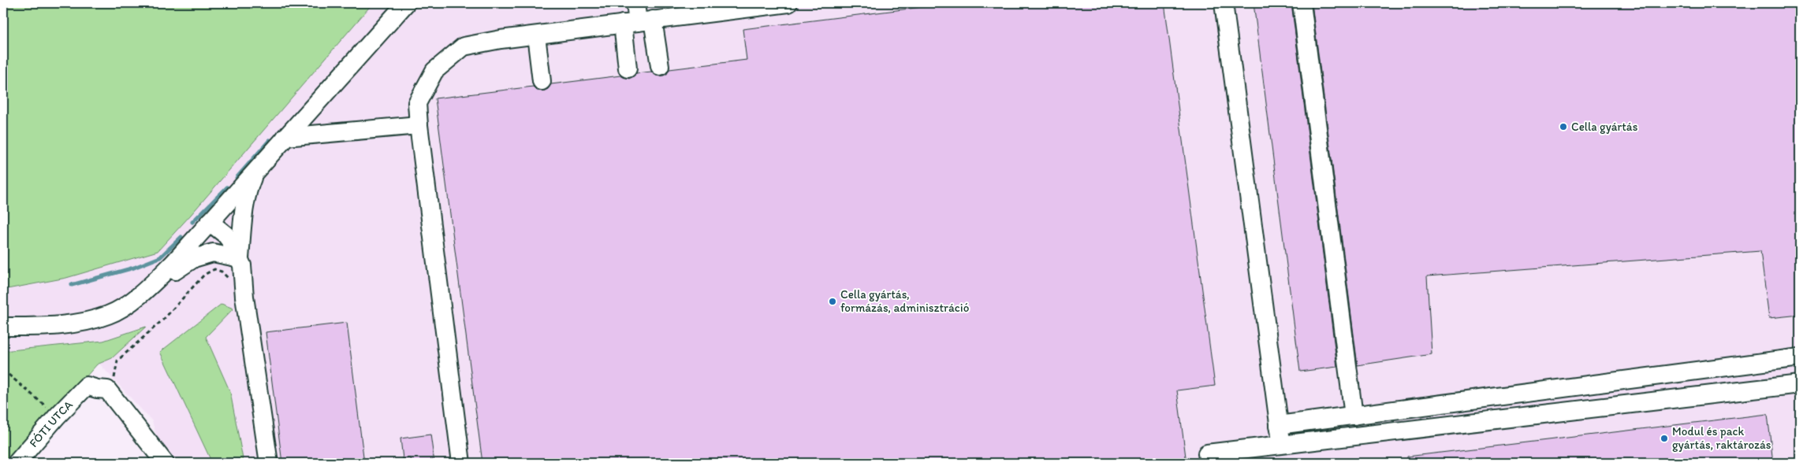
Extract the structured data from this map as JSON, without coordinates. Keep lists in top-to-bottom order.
{
  "streets": {
    "street": ["FÓTI UTCA"]
  },
  "places": ["Cella gyártás", "Cella gyártás, formázás, adminisztráció", "Modul és pack gyártás, raktározás"]
}
